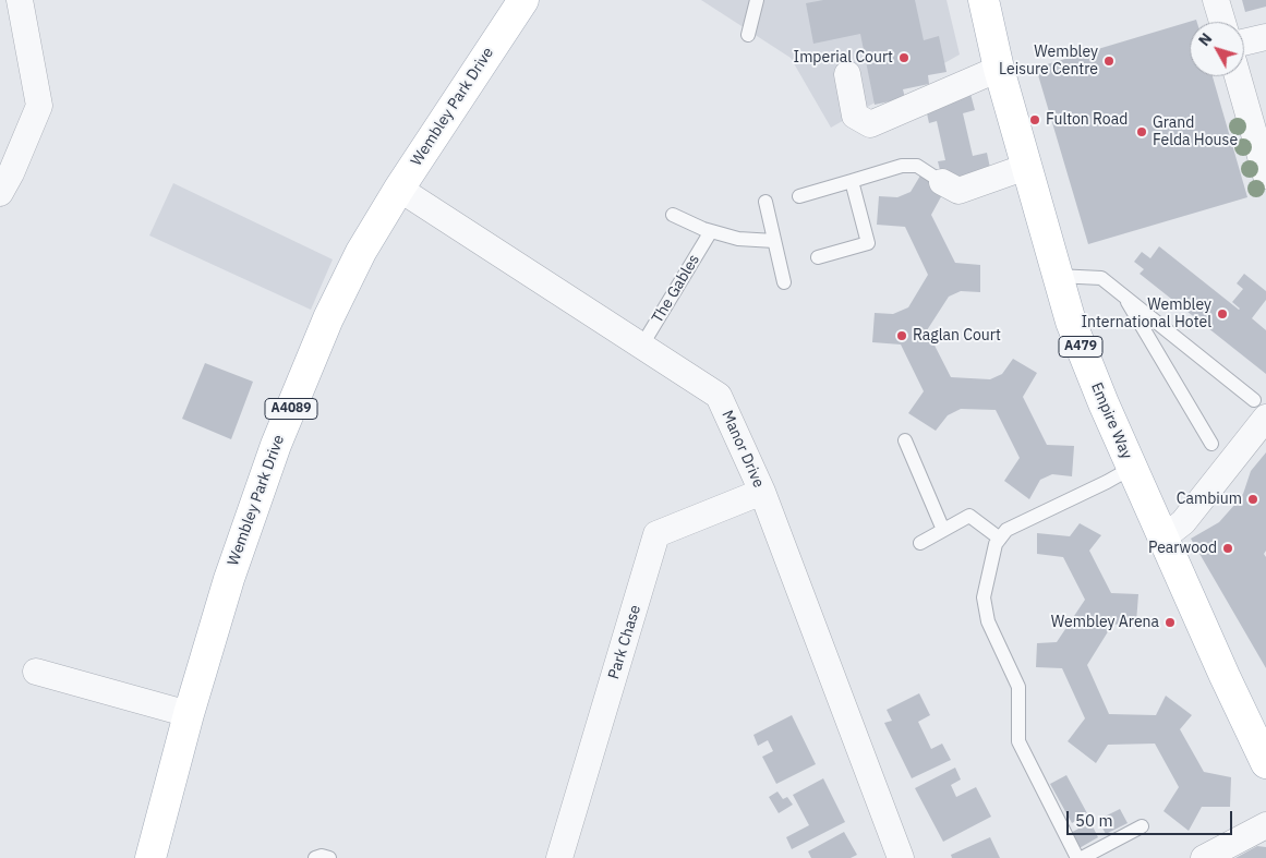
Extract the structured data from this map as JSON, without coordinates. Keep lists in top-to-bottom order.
{
  "streets": {
    "main road": [
      "Wembley Park Drive",
      "A479",
      "A4089",
      "Empire Way"
    ],
    "street": ["Manor Drive", "Park Chase"],
    "lane": ["The Gables"]
  },
  "crossings": [
    ["Wembley Park Drive", "Manor Drive"],
    ["The Gables", "Manor Drive"],
    ["Manor Drive", "Park Chase"]
  ],
  "places": [
    "Imperial Court",
    "Wembley Leisure Centre",
    "Fulton Road",
    "Grand Felda House",
    "Wembley International Hotel",
    "Raglan Court",
    "Cambium",
    "Pearwood",
    "Wembley Arena"
  ],
  "scale_bar": "50 m",
  "north": "top left"
}
